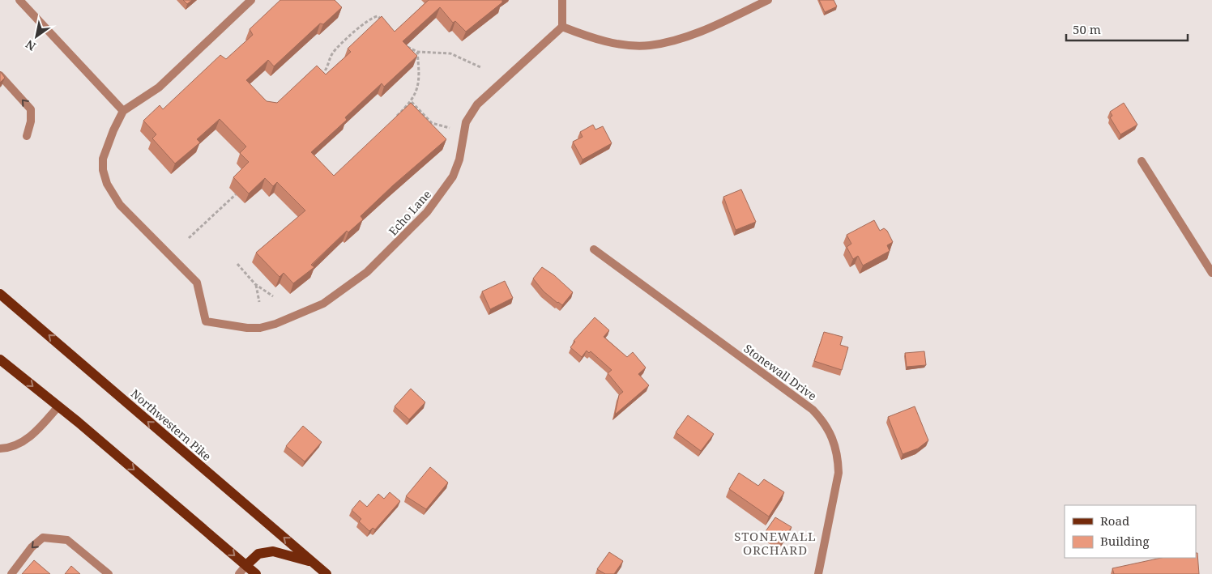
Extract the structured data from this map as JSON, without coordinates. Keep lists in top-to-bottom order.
{
  "streets": {
    "main road": ["Northwestern Pike"],
    "street": ["Echo Lane", "Stonewall Drive"]
  },
  "districts": ["STONEWALL ORCHARD"],
  "legend": ["Road", "Building"],
  "scale_bar": "50 m",
  "north": "bottom left"
}
